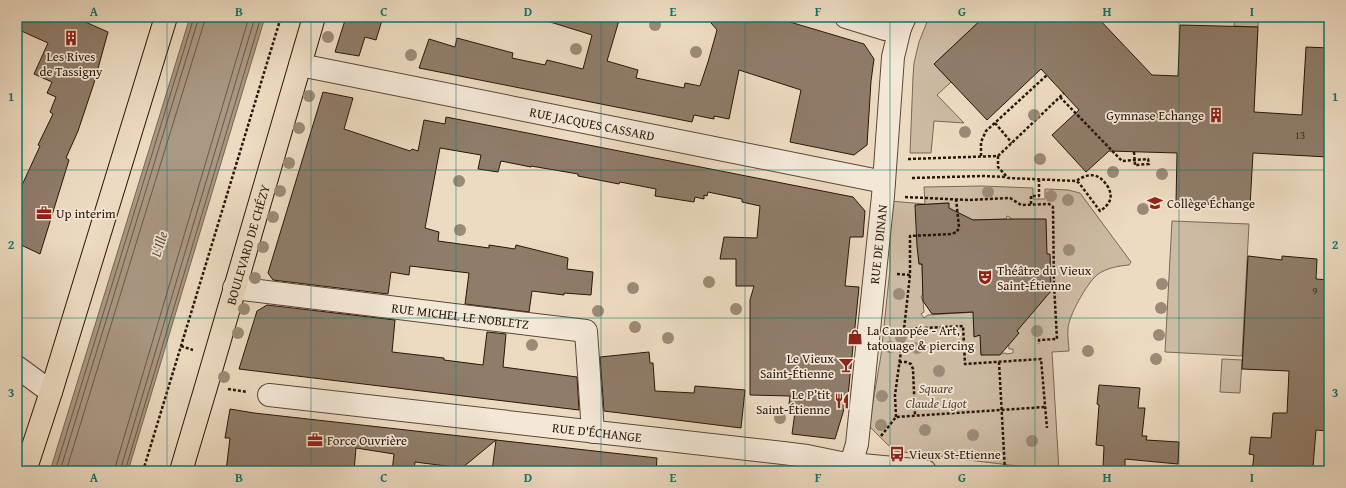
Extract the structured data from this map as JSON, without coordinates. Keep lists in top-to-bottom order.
{
  "streets": {
    "main road": ["BOULEVARD DE CHÉZY"],
    "street": [
      "RUE JACQUES CASSARD",
      "RUE DE DINAN",
      "RUE MICHEL LE NOBLETZ",
      "RUE D'ÉCHANGE"
    ]
  },
  "crossings": [
    ["RUE JACQUES CASSARD", "BOULEVARD DE CHÉZY"],
    ["RUE JACQUES CASSARD", "RUE DE DINAN"],
    ["BOULEVARD DE CHÉZY", "RUE MICHEL LE NOBLETZ"],
    ["RUE DE DINAN", "RUE D'ÉCHANGE"],
    ["RUE MICHEL LE NOBLETZ", "RUE D'ÉCHANGE"]
  ],
  "water": ["L'Ille"],
  "parks": ["Square Claude Ligot"],
  "places": {
    "building": ["Les Rives de Tassigny", "Gymnase Echange"],
    "school or university": ["Collège Échange"],
    "office": ["Up interim", "Force Ouvrière"],
    "theatre": ["Théâtre du Vieux Saint-Étienne"],
    "shop": ["La Canopée - Art, tatouage & piercing"],
    "bar": ["Le Vieux Saint-Étienne"],
    "restaurant": ["Le P’tit Saint-Étienne"],
    "bus stop": ["Vieux St-Etienne"]
  },
  "house_numbers": ["13", "9"],
  "grid": {
    "columns": [
      "A",
      "B",
      "C",
      "D",
      "E",
      "F",
      "G",
      "H",
      "I"
    ],
    "rows": ["1", "2", "3"]
  }
}
